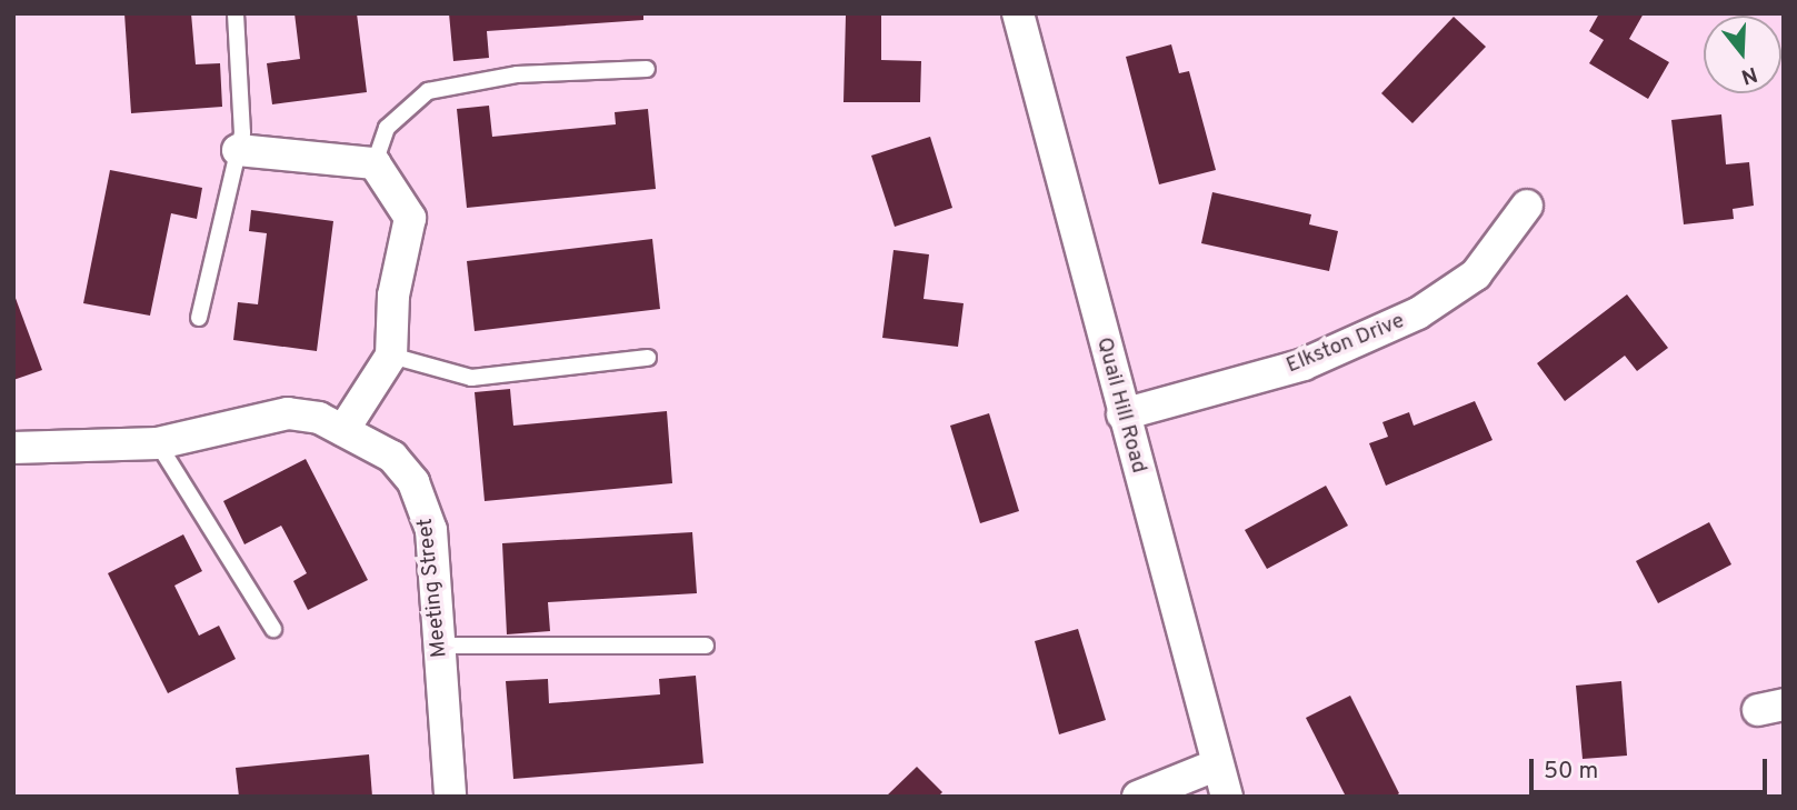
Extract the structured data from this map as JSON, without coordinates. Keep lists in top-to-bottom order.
{
  "streets": {
    "street": ["Elkston Drive", "Quail Hill Road", "Meeting Street"]
  },
  "crossings": [
    ["Elkston Drive", "Quail Hill Road"]
  ],
  "scale_bar": "50 m",
  "north": "bottom"
}
